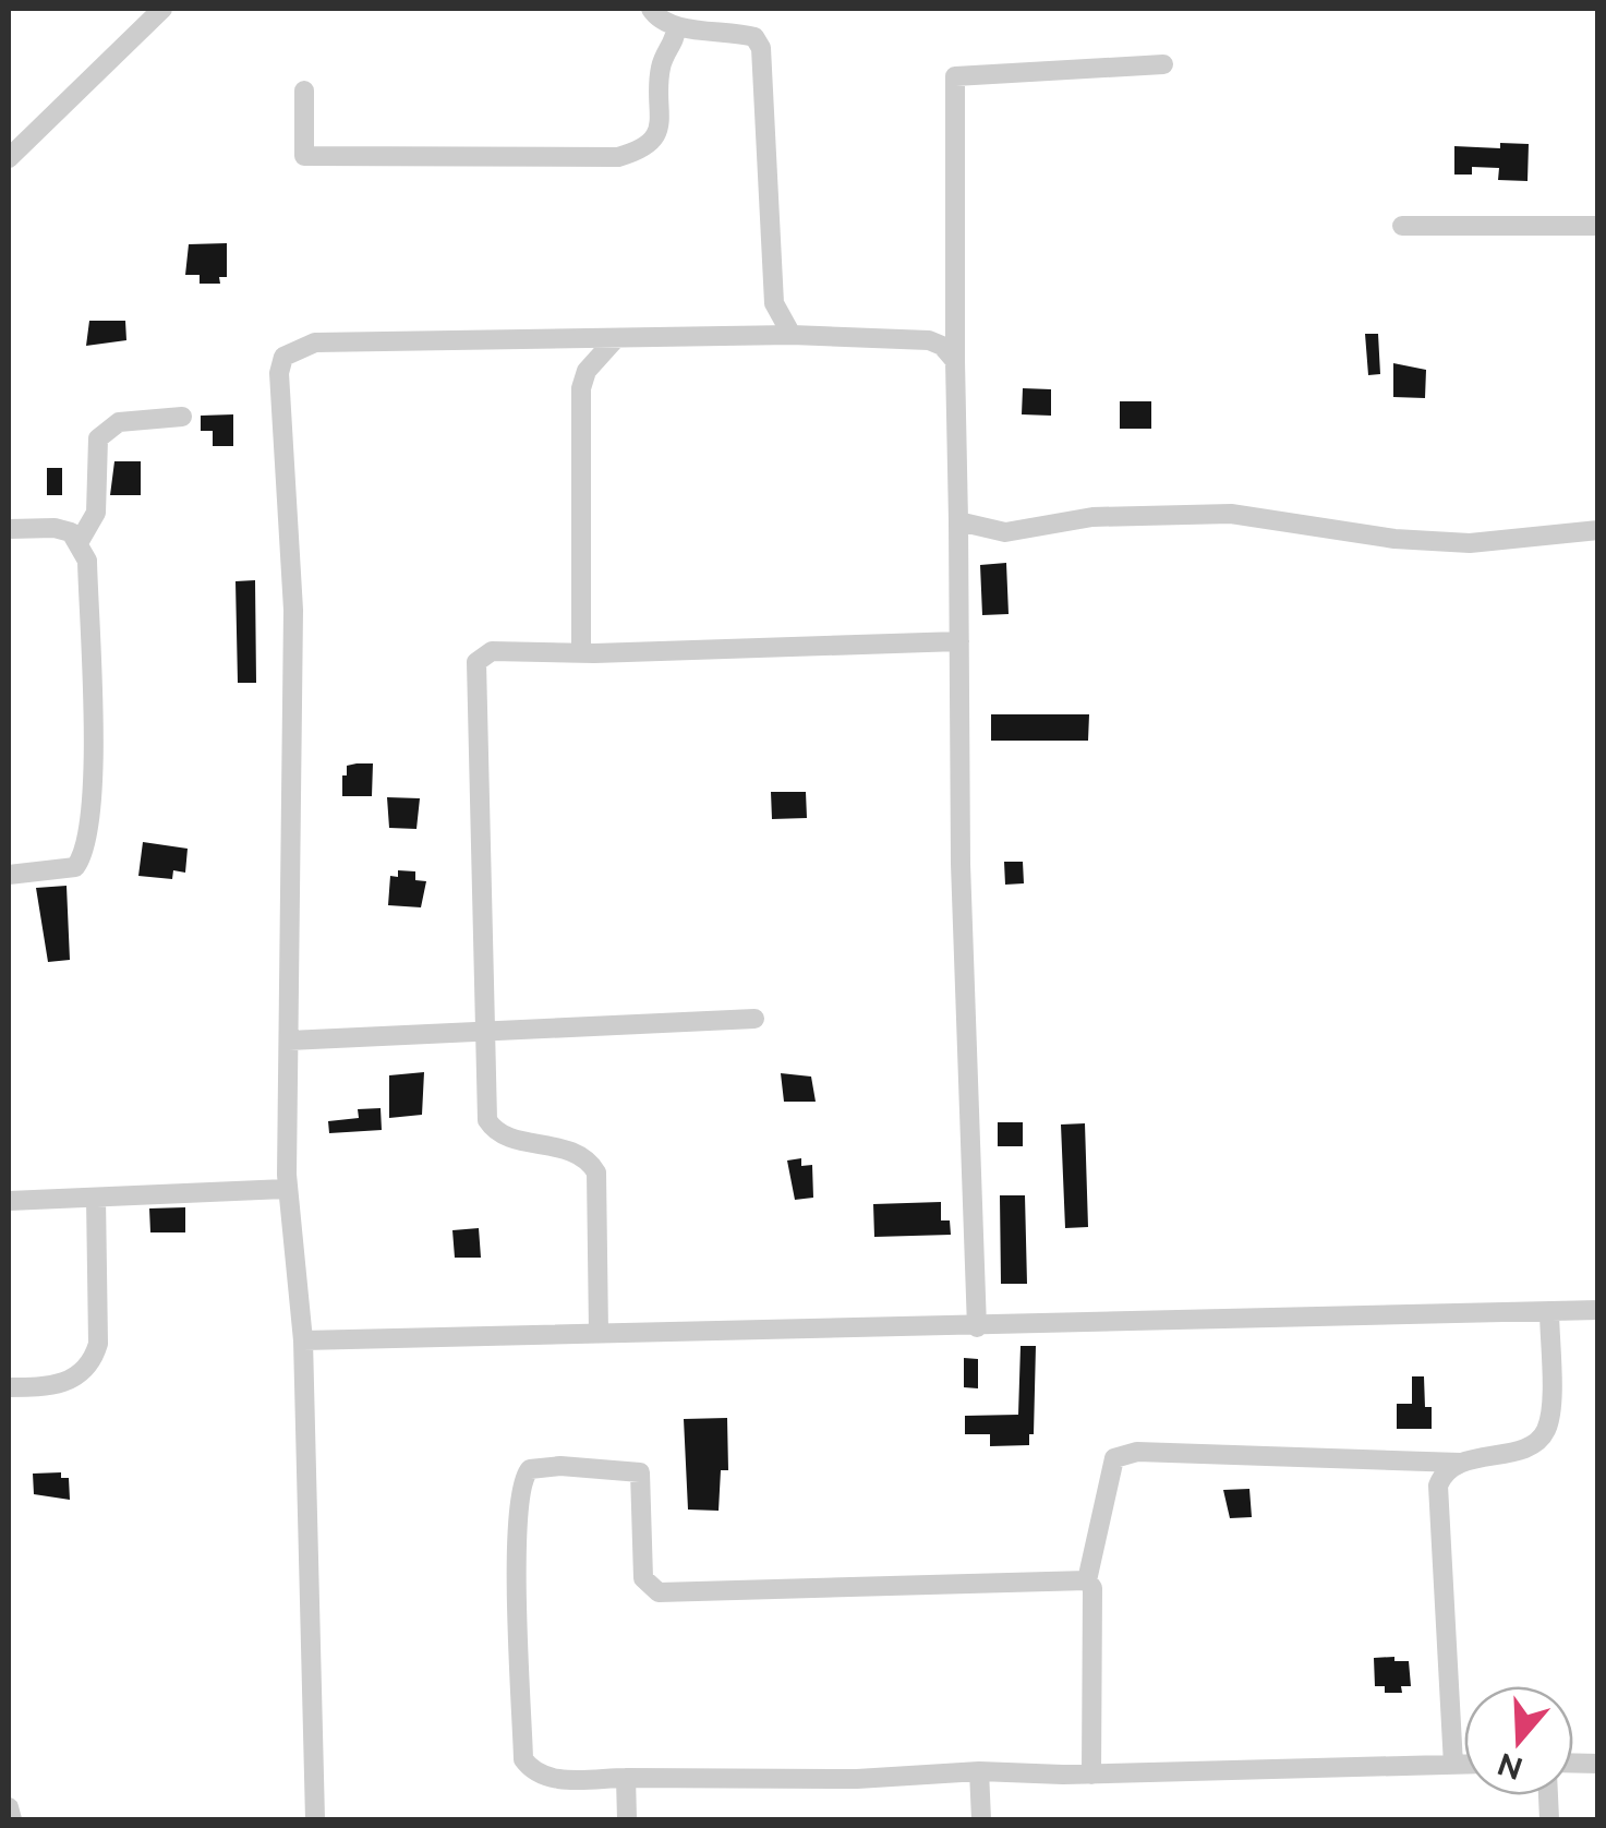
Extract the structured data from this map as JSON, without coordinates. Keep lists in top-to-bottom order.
{
  "north": "bottom"
}
